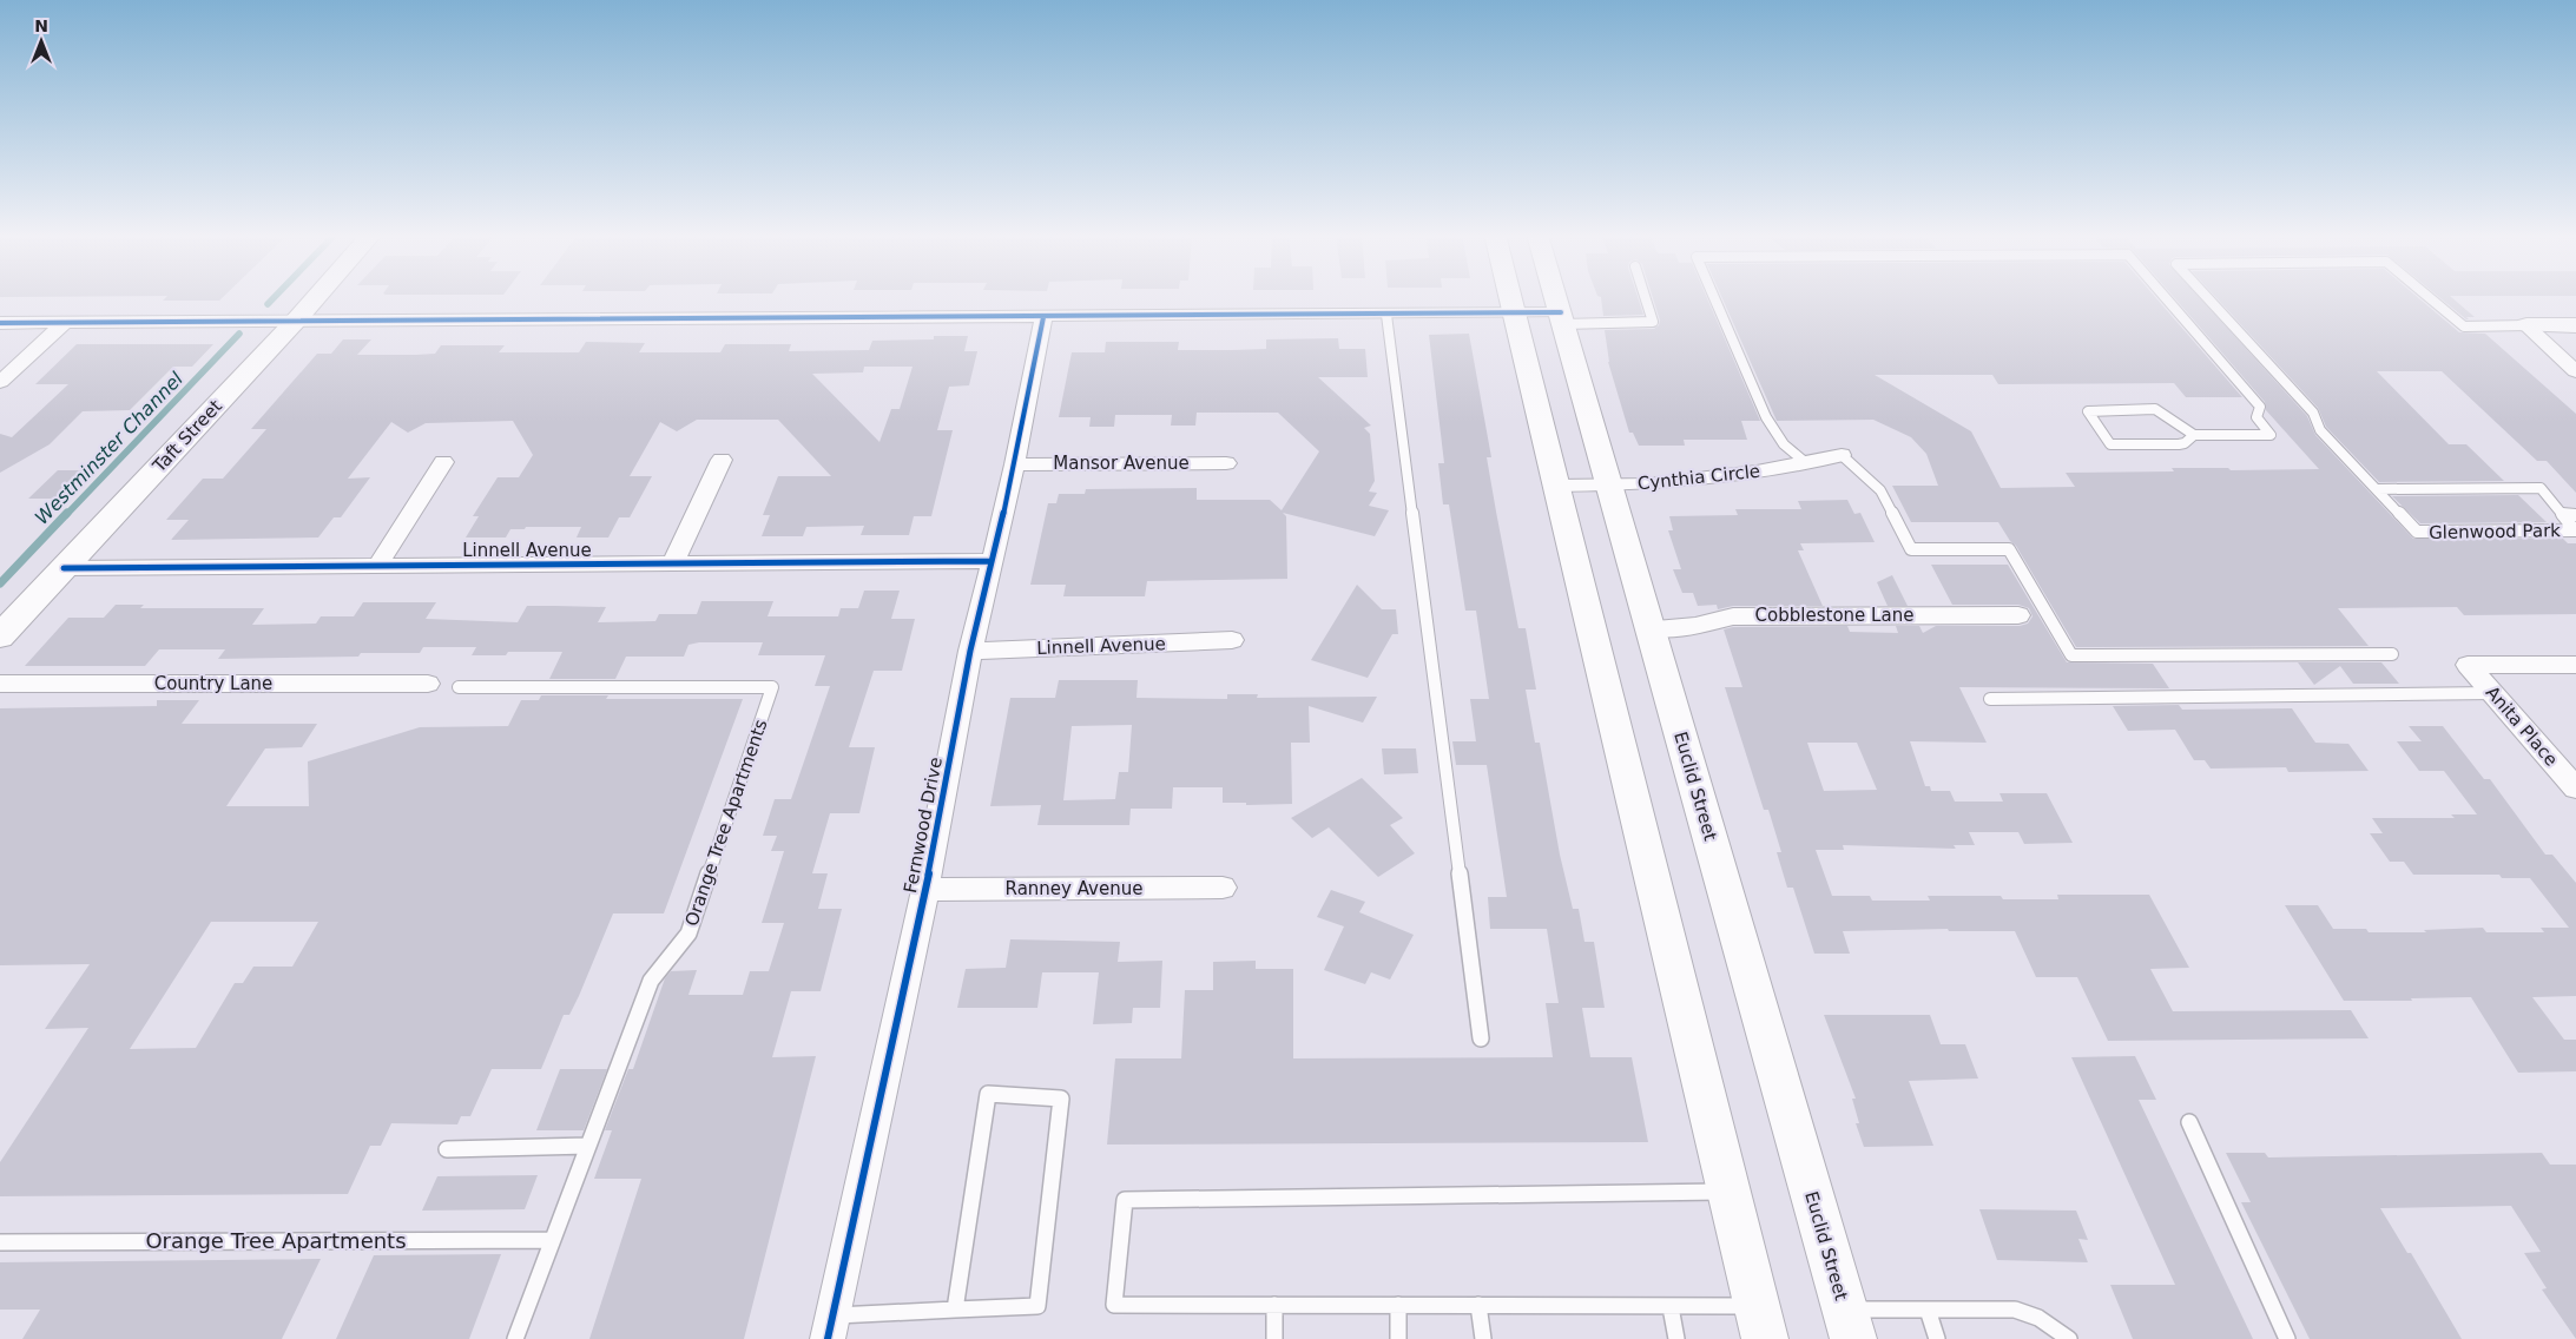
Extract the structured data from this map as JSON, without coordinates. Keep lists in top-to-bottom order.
{
  "streets": {
    "main road": ["Taft Street", "Euclid Street"],
    "street": [
      "Mansor Avenue",
      "Cynthia Circle",
      "Linnell Avenue",
      "Cobblestone Lane",
      "Country Lane",
      "Anita Place",
      "Fernwood Drive",
      "Ranney Avenue"
    ],
    "lane": ["Glenwood Park", "Orange Tree Apartments"]
  },
  "crossings": [
    ["Taft Street", "Linnell Avenue"],
    ["Mansor Avenue", "Fernwood Drive"],
    ["Cynthia Circle", "Euclid Street"],
    ["Linnell Avenue", "Fernwood Drive"],
    ["Cobblestone Lane", "Euclid Street"],
    ["Fernwood Drive", "Ranney Avenue"]
  ],
  "water": ["Westminster Channel"],
  "north": "top"
}
